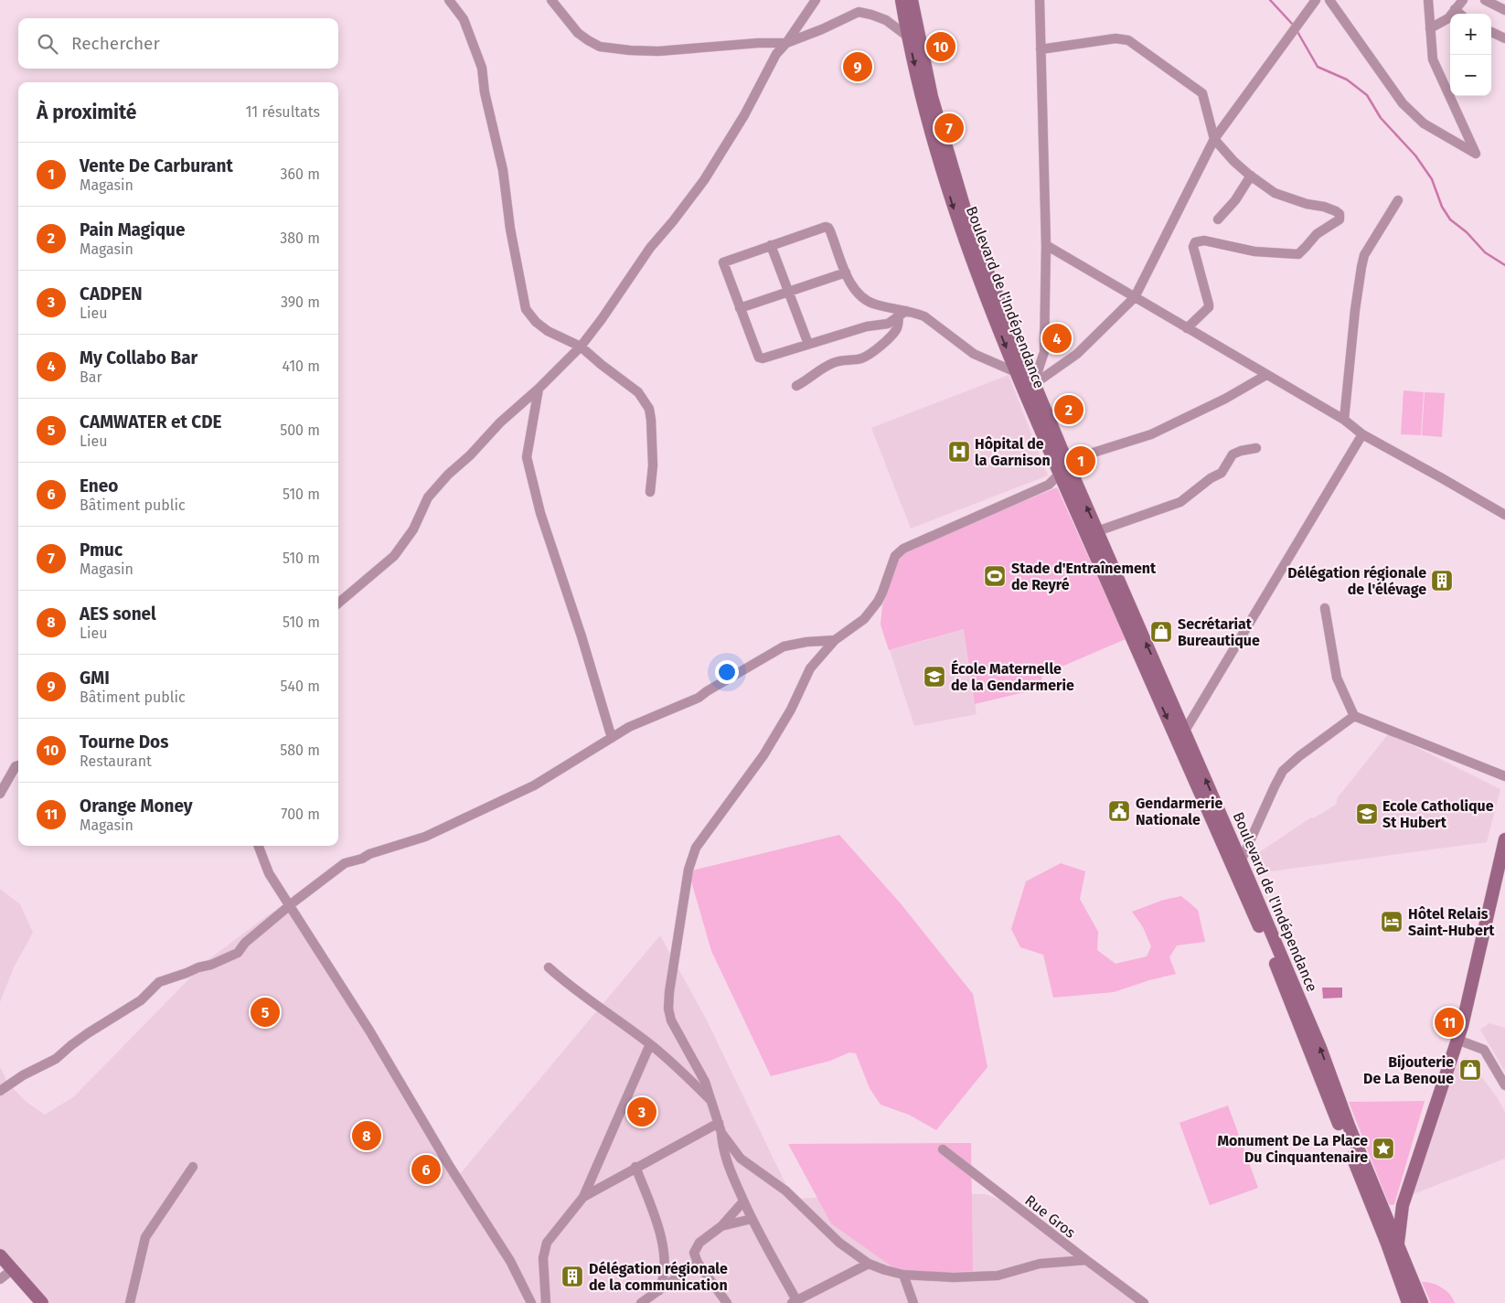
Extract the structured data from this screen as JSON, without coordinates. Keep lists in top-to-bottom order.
{
  "streets": {
    "main road": ["Boulevard de l'Indépendance"],
    "street": ["Rue Gros"]
  },
  "places": {
    "hospital": ["Hôpital de la Garnison"],
    "sports": ["Stade d'Entraînement de Reyré"],
    "building": ["Délégation régionale de l'élévage", "Délégation régionale de la communication"],
    "shop": ["Secrétariat Bureautique", "Bijouterie De La Benoue"],
    "school or university": ["École Maternelle de la Gendarmerie", "Ecole Catholique St Hubert"],
    "public building": ["Gendarmerie Nationale"],
    "hotel": ["Hôtel Relais Saint-Hubert"],
    "place": ["Monument De La Place Du Cinquantenaire"]
  },
  "page": {
    "map_buttons": ["+", "−"],
    "search": "Rechercher",
    "pins": [
      "10",
      "9",
      "7",
      "4",
      "2",
      "1",
      "5",
      "11",
      "3",
      "8",
      "6"
    ],
    "heading": ["À proximité", "11 résultats"],
    "list": [
      {
        "mark": "1",
        "name": "Vente De Carburant",
        "note": "Magasin",
        "value": "360 m"
      },
      {
        "mark": "2",
        "name": "Pain Magique",
        "note": "Magasin",
        "value": "380 m"
      },
      {
        "mark": "3",
        "name": "CADPEN",
        "note": "Lieu",
        "value": "390 m"
      },
      {
        "mark": "4",
        "name": "My Collabo Bar",
        "note": "Bar",
        "value": "410 m"
      },
      {
        "mark": "5",
        "name": "CAMWATER et CDE",
        "note": "Lieu",
        "value": "500 m"
      },
      {
        "mark": "6",
        "name": "Eneo",
        "note": "Bâtiment public",
        "value": "510 m"
      },
      {
        "mark": "7",
        "name": "Pmuc",
        "note": "Magasin",
        "value": "510 m"
      },
      {
        "mark": "8",
        "name": "AES sonel",
        "note": "Lieu",
        "value": "510 m"
      },
      {
        "mark": "9",
        "name": "GMI",
        "note": "Bâtiment public",
        "value": "540 m"
      },
      {
        "mark": "10",
        "name": "Tourne Dos",
        "note": "Restaurant",
        "value": "580 m"
      },
      {
        "mark": "11",
        "name": "Orange Money",
        "note": "Magasin",
        "value": "700 m"
      }
    ]
  }
}
